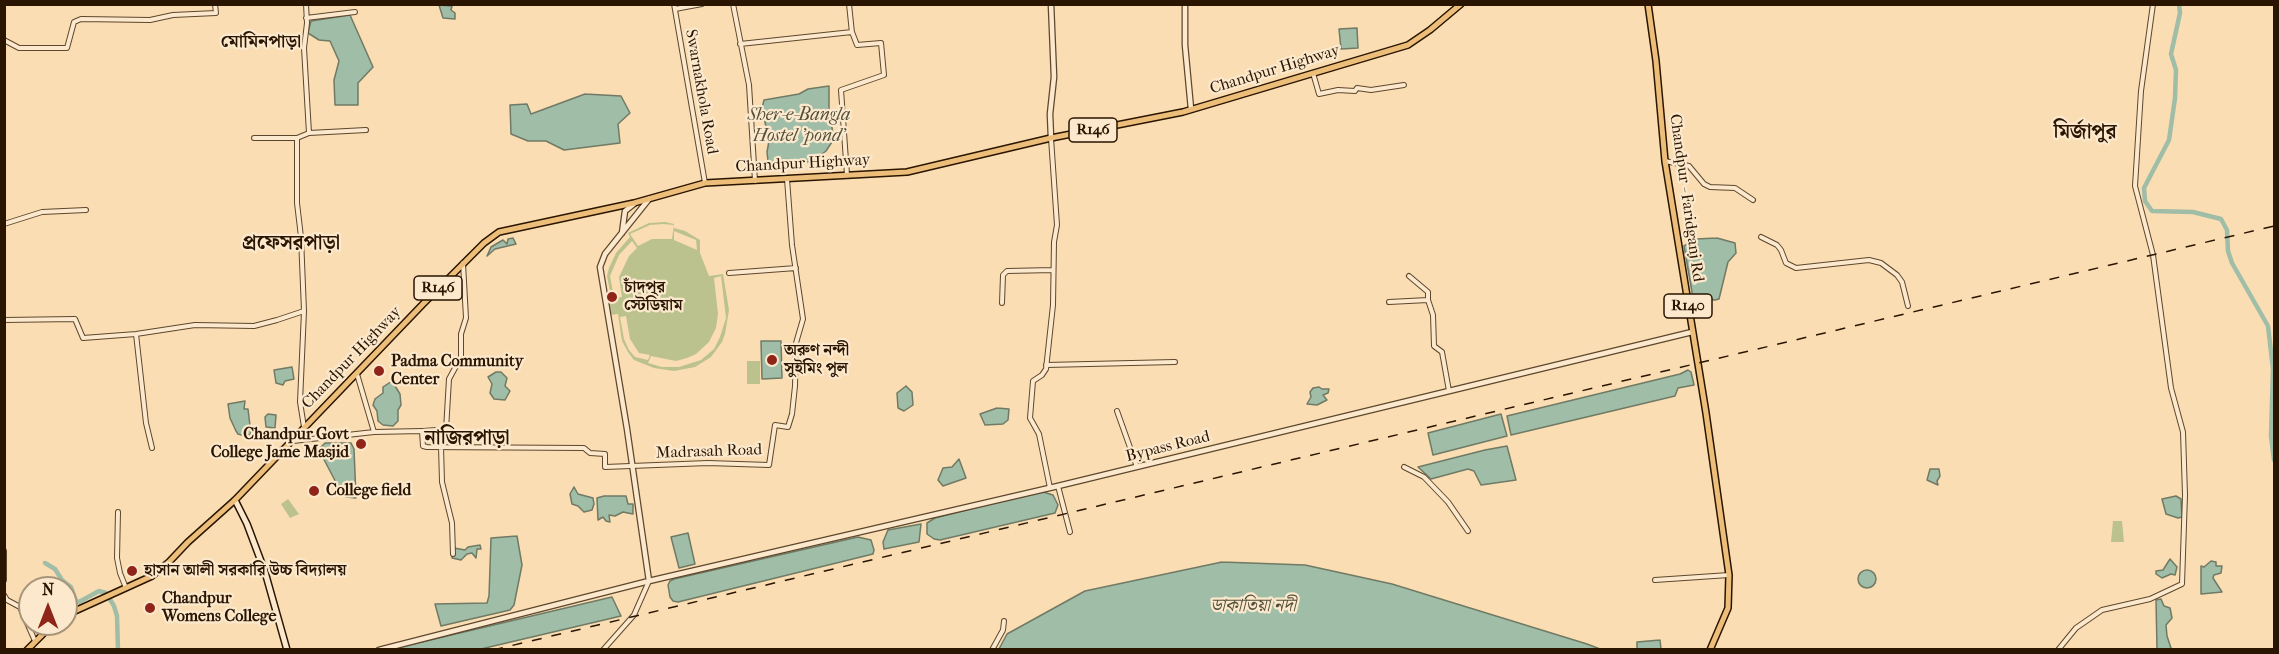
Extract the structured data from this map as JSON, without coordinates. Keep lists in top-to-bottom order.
{
  "streets": {
    "main road": [
      "Chandpur Highway",
      "R146",
      "Chandpur - Faridganj Rd",
      "R140"
    ],
    "street": ["Swarnakhola Road", "Bypass Road", "Madrasah Road"]
  },
  "crossings": [
    ["Chandpur Highway", "Swarnakhola Road"],
    ["Chandpur Highway", "Madrasah Road"],
    ["Chandpur - Faridganj Rd", "Bypass Road"]
  ],
  "districts": [
    "মোমিনপাড়া",
    "মির্জাপুর",
    "প্রফেসরপাড়া",
    "নাজিরপাড়া"
  ],
  "water": ["Sher-e-Bangla Hostel 'pond'", "ডাকাতিয়া নদী"],
  "places": [
    "চাঁদপুর স্টেডিয়াম",
    "অরুণ নন্দী সুইমিং পুল",
    "Padma Community Center",
    "Chandpur Govt College Jame Masjid",
    "College field",
    "হাসান আলী সরকারি উচ্চ বিদ্যালয়",
    "Chandpur Womens College"
  ],
  "north": "top"
}
